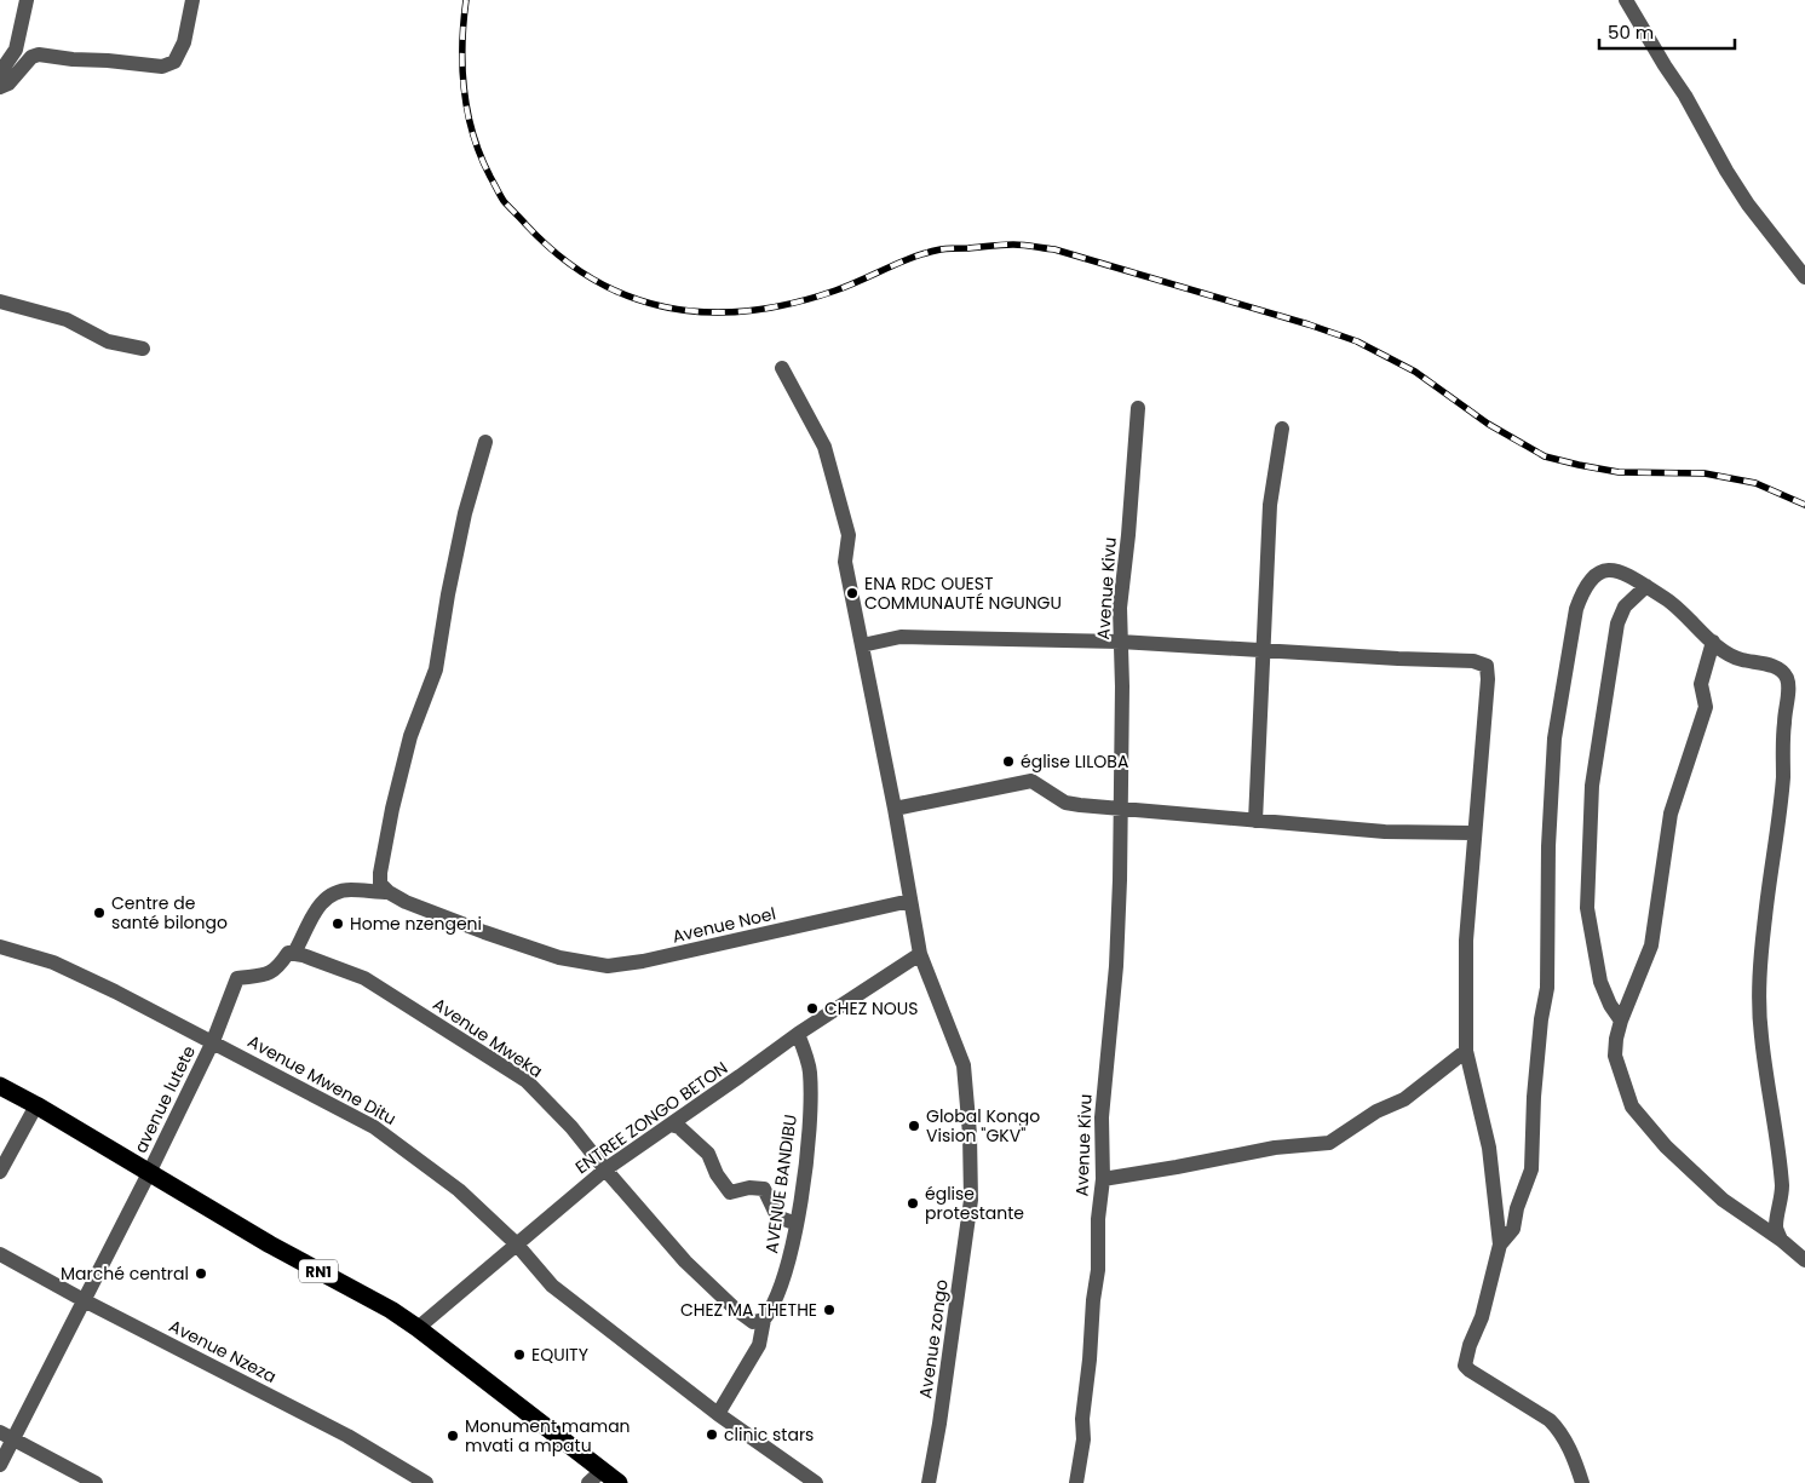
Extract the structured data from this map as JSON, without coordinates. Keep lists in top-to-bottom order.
{
  "streets": {
    "highway": ["RN1"],
    "street": [
      "Avenue Kivu",
      "Avenue Noel",
      "Avenue Mweka",
      "Avenue Mwene Ditu",
      "avenue lutete",
      "ENTREE ZONGO BETON",
      "AVENUE BANDIBU",
      "Avenue zongo",
      "Avenue Nzeza"
    ]
  },
  "crossings": [
    ["Avenue Noel", "Avenue zongo"],
    ["Avenue Mweka", "avenue lutete"],
    ["Avenue Mweka", "ENTREE ZONGO BETON"],
    ["Avenue Mweka", "AVENUE BANDIBU"],
    ["Avenue Mwene Ditu", "avenue lutete"],
    ["Avenue Mwene Ditu", "ENTREE ZONGO BETON"],
    ["Avenue Mwene Ditu", "AVENUE BANDIBU"],
    ["avenue lutete", "RN1"],
    ["avenue lutete", "Avenue Nzeza"],
    ["ENTREE ZONGO BETON", "AVENUE BANDIBU"],
    ["ENTREE ZONGO BETON", "RN1"],
    ["ENTREE ZONGO BETON", "Avenue zongo"]
  ],
  "places": [
    "ENA RDC OUEST COMMUNAUTÉ NGUNGU",
    "église LILOBA",
    "Centre de santé bilongo",
    "Home nzengeni",
    "CHEZ NOUS",
    "Global Kongo Vision \"GKV\"",
    "église protestante",
    "Marché central",
    "CHEZ MA THETHE",
    "EQUITY",
    "clinic stars",
    "Monument maman mvati a mpatu"
  ],
  "scale_bar": "50 m"
}
